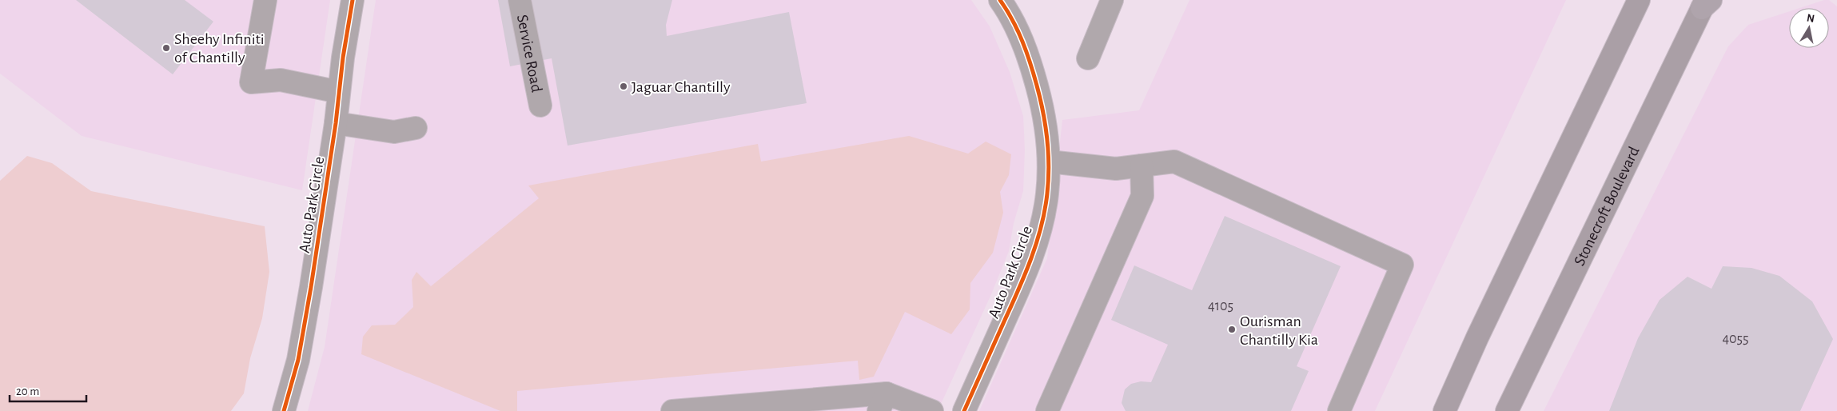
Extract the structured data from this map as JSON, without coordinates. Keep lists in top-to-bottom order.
{
  "streets": {
    "main road": ["Stonecroft Boulevard"],
    "street": ["Service Road", "Auto Park Circle"]
  },
  "places": ["Sheehy Infiniti of Chantilly", "Jaguar Chantilly", "Ourisman Chantilly Kia"],
  "house_numbers": ["4105", "4055"],
  "scale_bar": "20 m",
  "north": "top"
}
